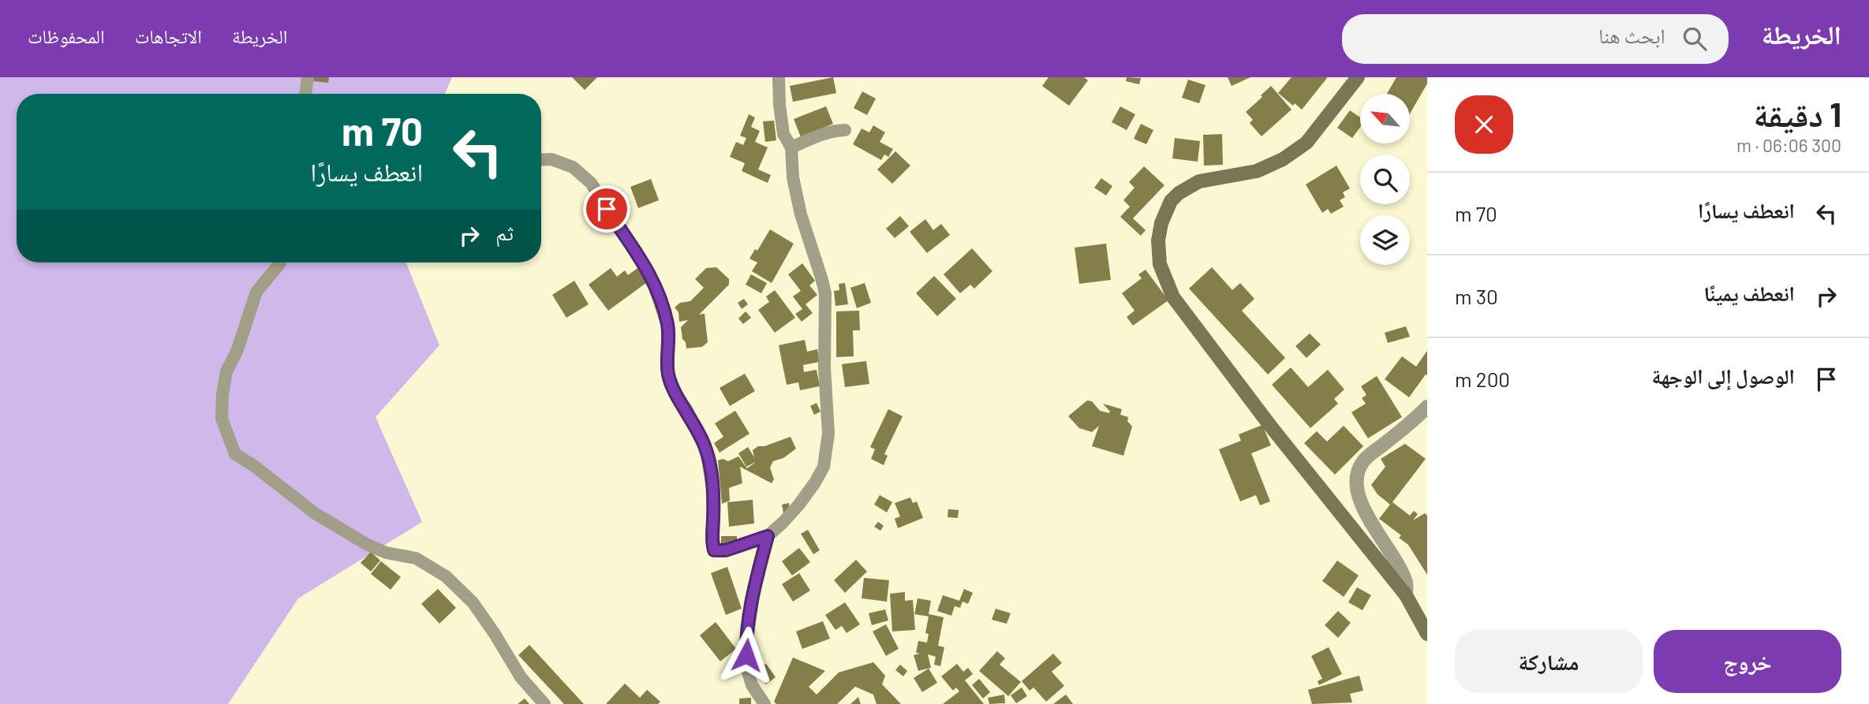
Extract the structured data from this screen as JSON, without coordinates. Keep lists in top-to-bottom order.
{
  "north": "top left",
  "page": {
    "header": "الخريطة",
    "search": "ابحث هنا",
    "nav": ["الخريطة", "الاتجاهات", "المحفوظات"],
    "heading": ["1 دقيقة", "300 m · 06:06"],
    "turn": ["70 m", "انعطف يسارًا"],
    "list": [
      {
        "name": "انعطف يسارًا",
        "value": "70 m"
      },
      {
        "name": "انعطف يمينًا",
        "value": "30 m"
      },
      {
        "name": "الوصول إلى الوجهة",
        "value": "200 m"
      }
    ],
    "then": "ثم",
    "buttons": ["خروج", "مشاركة"]
  }
}
